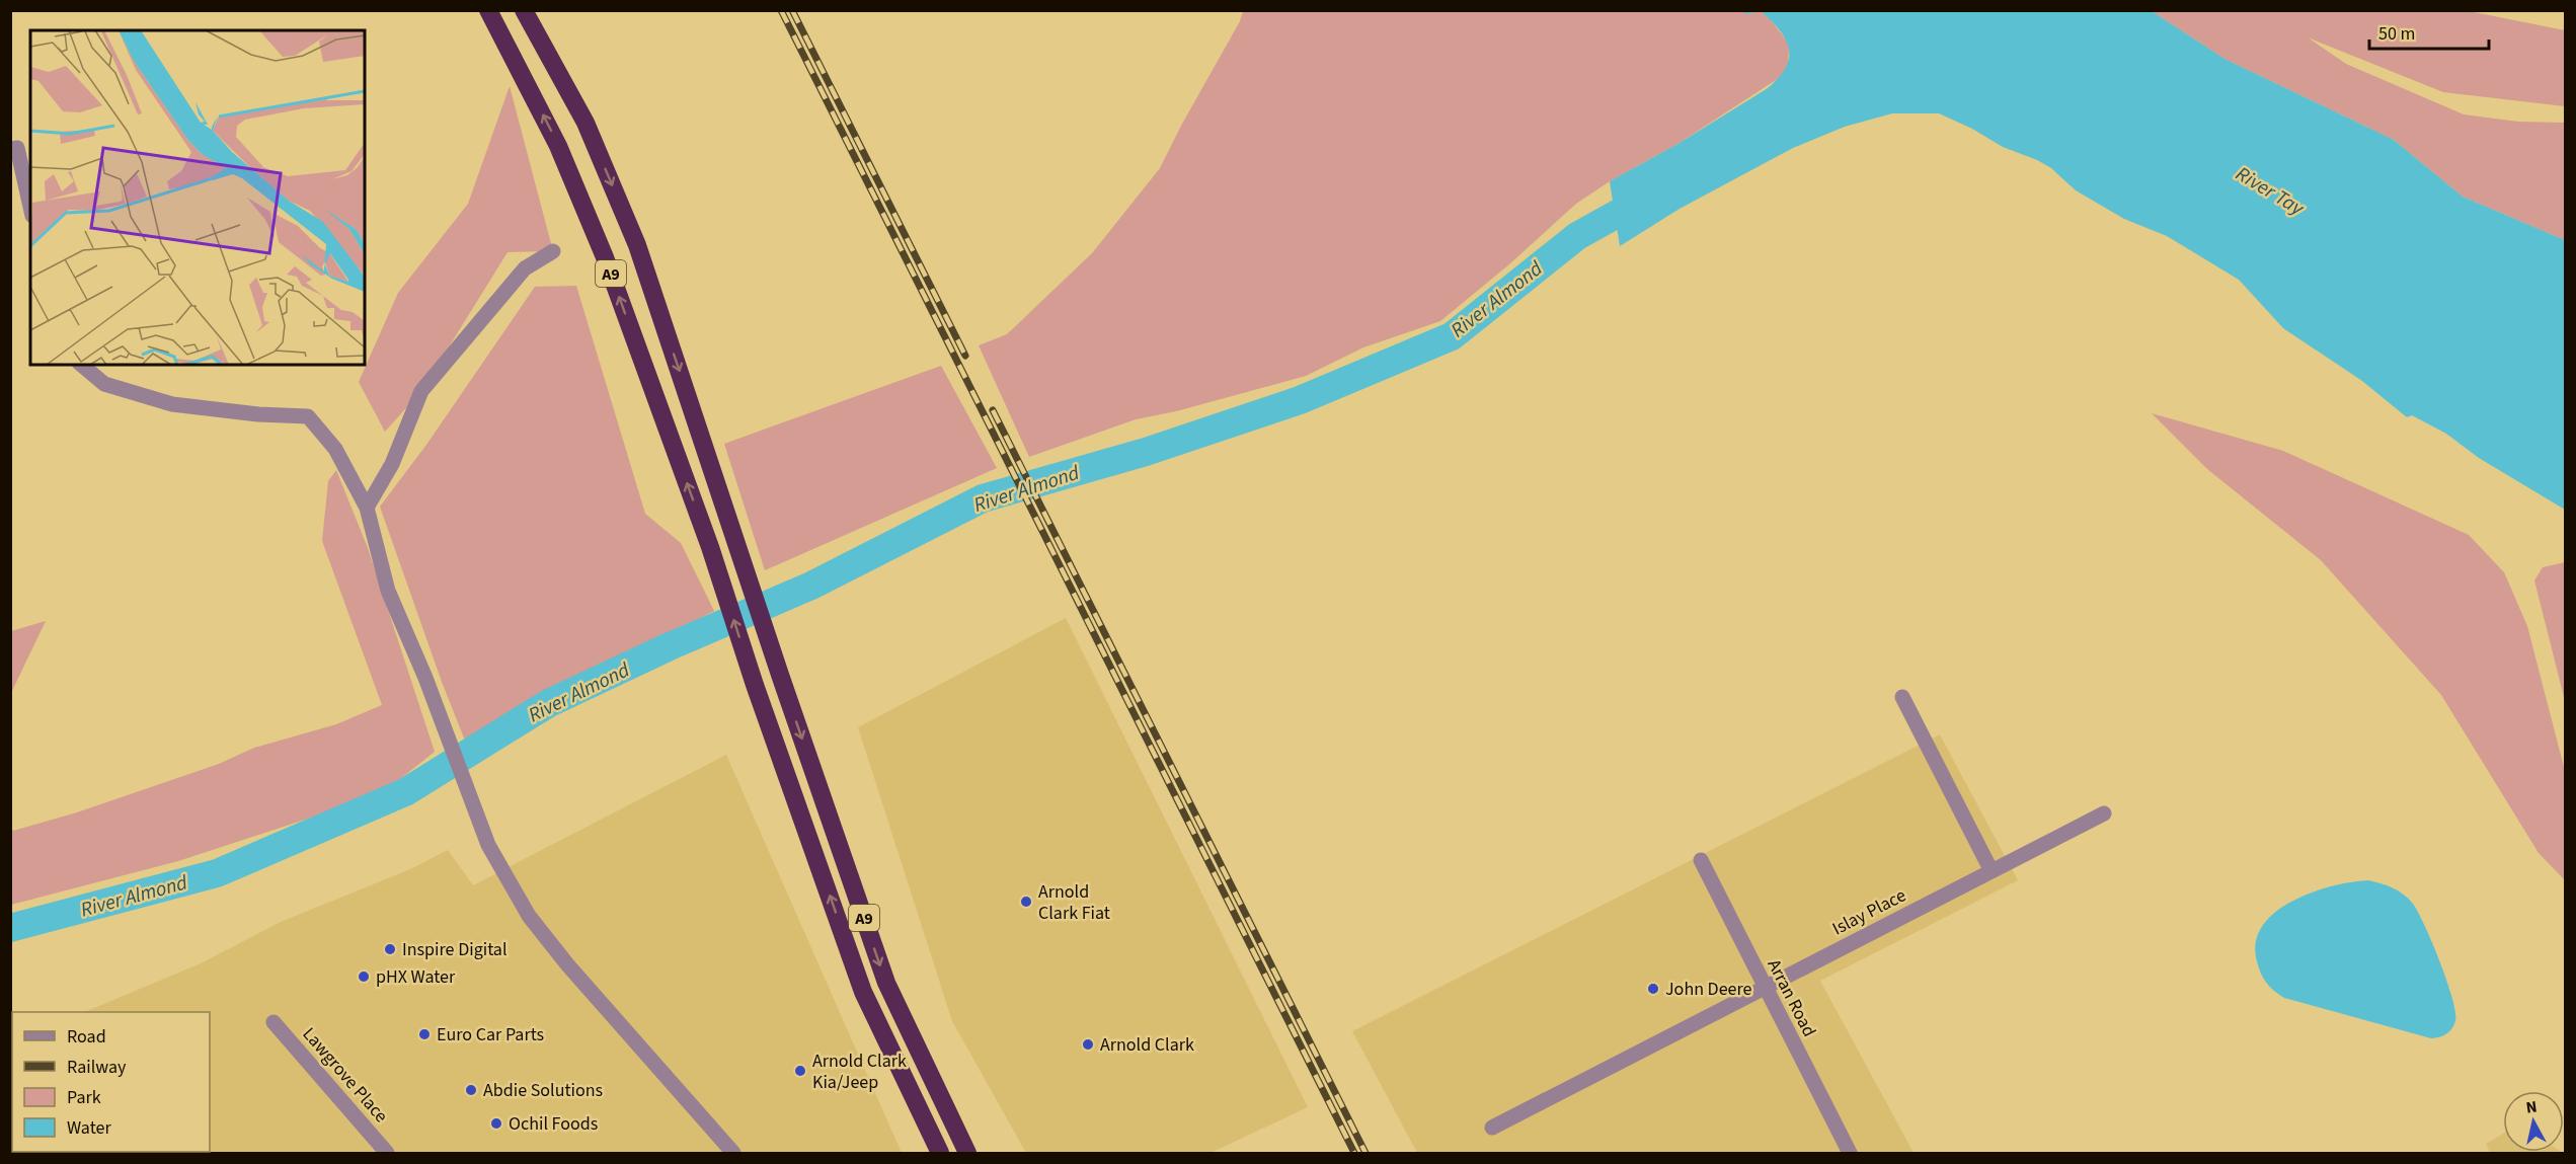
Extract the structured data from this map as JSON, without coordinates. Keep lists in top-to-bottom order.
{
  "streets": {
    "highway": ["A9"],
    "street": ["Islay Place", "Arran Road", "Lawgrove Place"]
  },
  "crossings": [
    ["Islay Place", "Arran Road"]
  ],
  "water": ["River Tay", "River Almond"],
  "places": [
    "Arnold Clark Fiat",
    "Inspire Digital",
    "pHX Water",
    "John Deere",
    "Euro Car Parts",
    "Arnold Clark",
    "Arnold Clark Kia/Jeep",
    "Abdie Solutions",
    "Ochil Foods"
  ],
  "legend": [
    "Road",
    "Railway",
    "Park",
    "Water"
  ],
  "scale_bar": "50 m",
  "north": "top"
}
